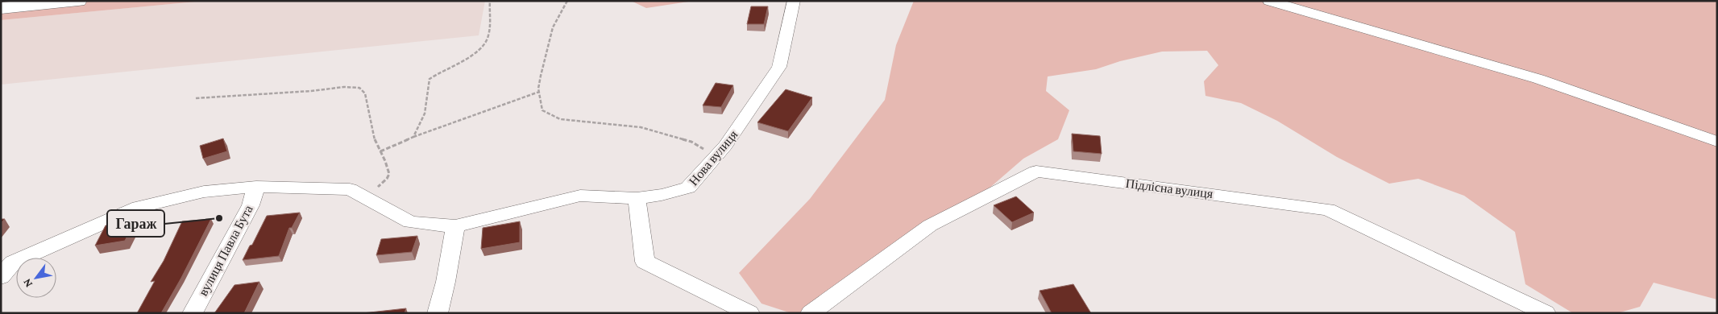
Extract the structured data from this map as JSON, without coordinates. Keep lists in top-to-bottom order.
{
  "streets": {
    "street": ["Нова вулиця", "Підлісна вулиця", "вулиця Павла Бута"]
  },
  "crossings": [
    ["Нова вулиця", "вулиця Павла Бута"]
  ],
  "places": ["Гараж"],
  "north": "bottom left"
}
